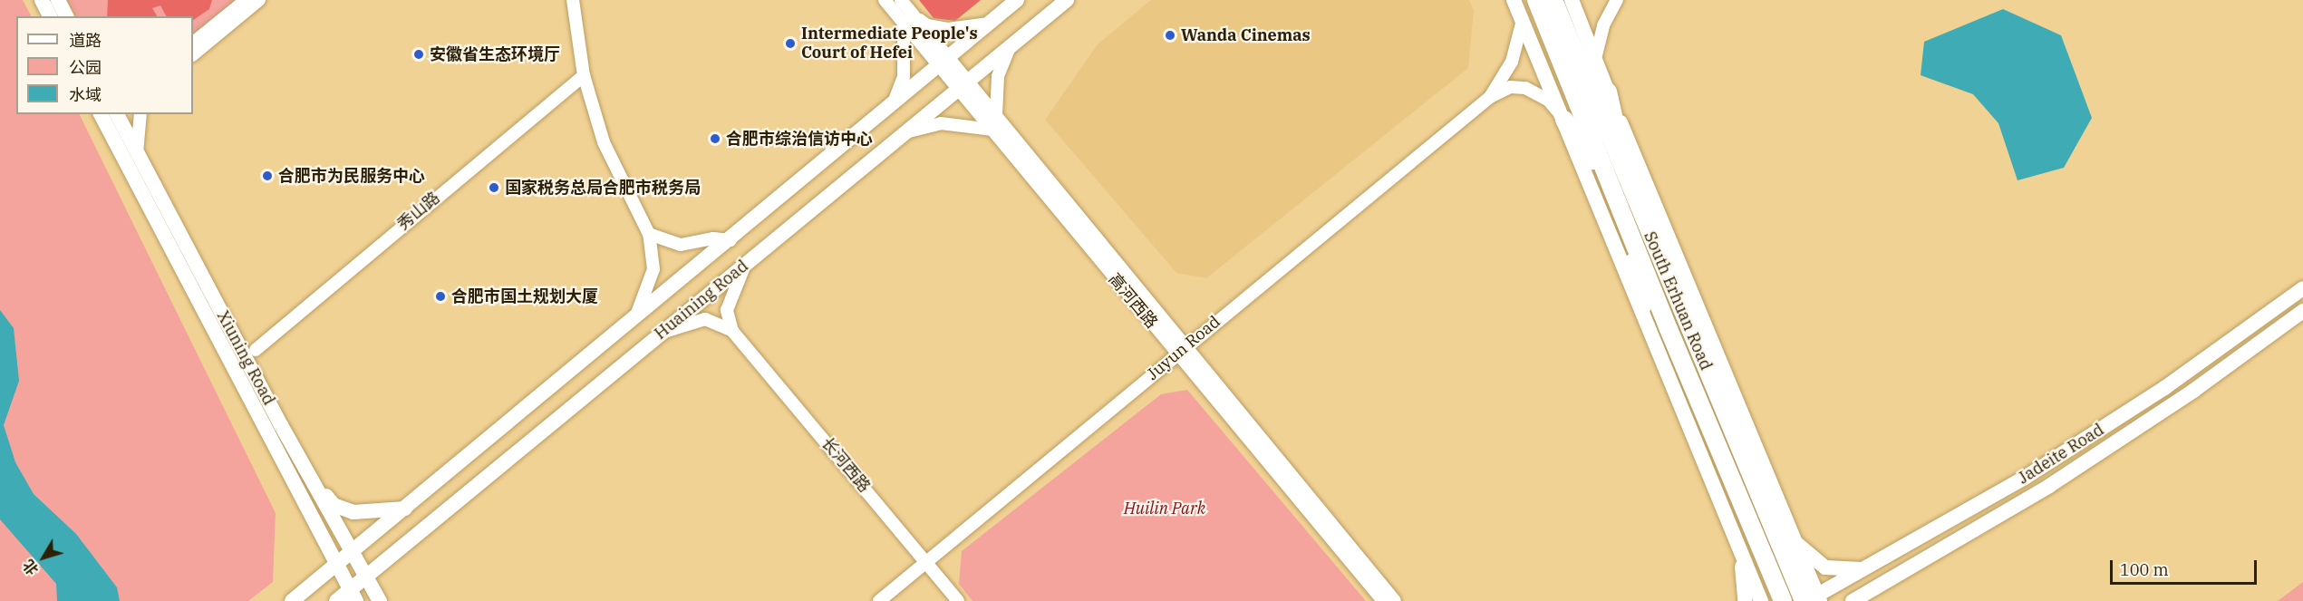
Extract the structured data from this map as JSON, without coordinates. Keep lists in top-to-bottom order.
{
  "streets": {
    "highway": ["South Erhuan Road"],
    "main road": ["Huaining Road", "Xiuning Road", "Jadeite Road"],
    "street": [
      "秀山路",
      "高河西路",
      "Juyun Road",
      "长河西路"
    ]
  },
  "crossings": [
    ["Huaining Road", "高河西路"],
    ["Huaining Road", "Xiuning Road"],
    ["高河西路", "Juyun Road"],
    ["South Erhuan Road", "Jadeite Road"],
    ["Juyun Road", "长河西路"]
  ],
  "parks": ["Huilin Park"],
  "places": [
    "Wanda Cinemas",
    "Intermediate People's Court of Hefei",
    "安徽省生态环境厅",
    "合肥市综治信访中心",
    "合肥市为民服务中心",
    "国家税务总局合肥市税务局",
    "合肥市国土规划大厦"
  ],
  "legend": ["道路", "公园", "水域"],
  "scale_bar": "100 m",
  "north": "bottom left"
}
